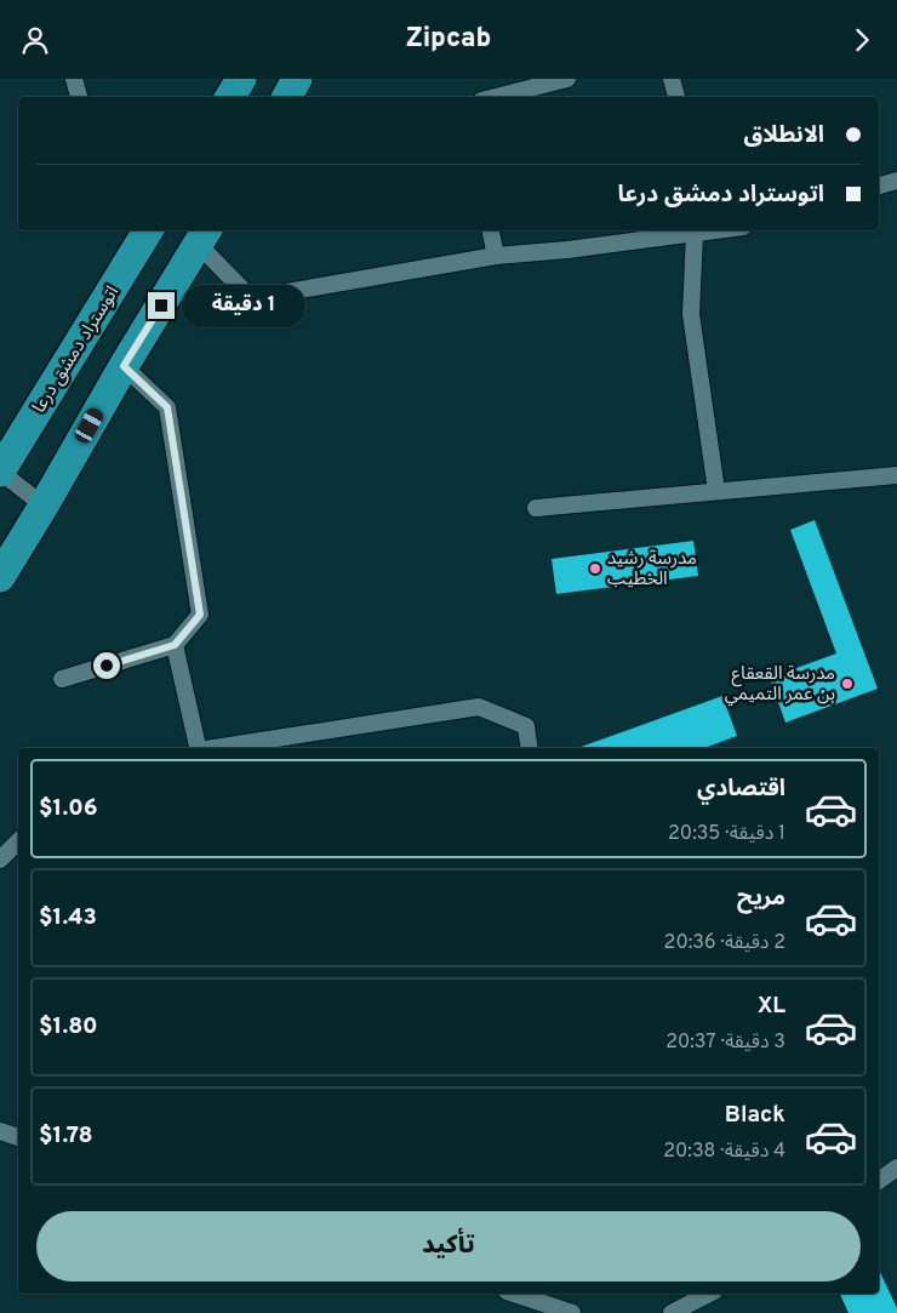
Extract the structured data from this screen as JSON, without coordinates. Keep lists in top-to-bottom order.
{
  "streets": {
    "highway": ["اتوستراد دمشق درعا"]
  },
  "places": ["مدرسة رشيد الخطيب", "مدرسة القعقاع بن عمر التميمي"],
  "page": {
    "header": "Zipcab",
    "banner": ["الانطلاق", "اتوستراد دمشق درعا"],
    "bubble": "1 دقيقة",
    "list": [
      {
        "name": "اقتصادي",
        "note": "1 دقيقة · 20:35",
        "value": "$1.06"
      },
      {
        "name": "مريح",
        "note": "2 دقيقة · 20:36",
        "value": "$1.43"
      },
      {
        "name": "XL",
        "note": "3 دقيقة · 20:37",
        "value": "$1.80"
      },
      {
        "name": "Black",
        "note": "4 دقيقة · 20:38",
        "value": "$1.78"
      }
    ],
    "buttons": "تأكيد"
  }
}
